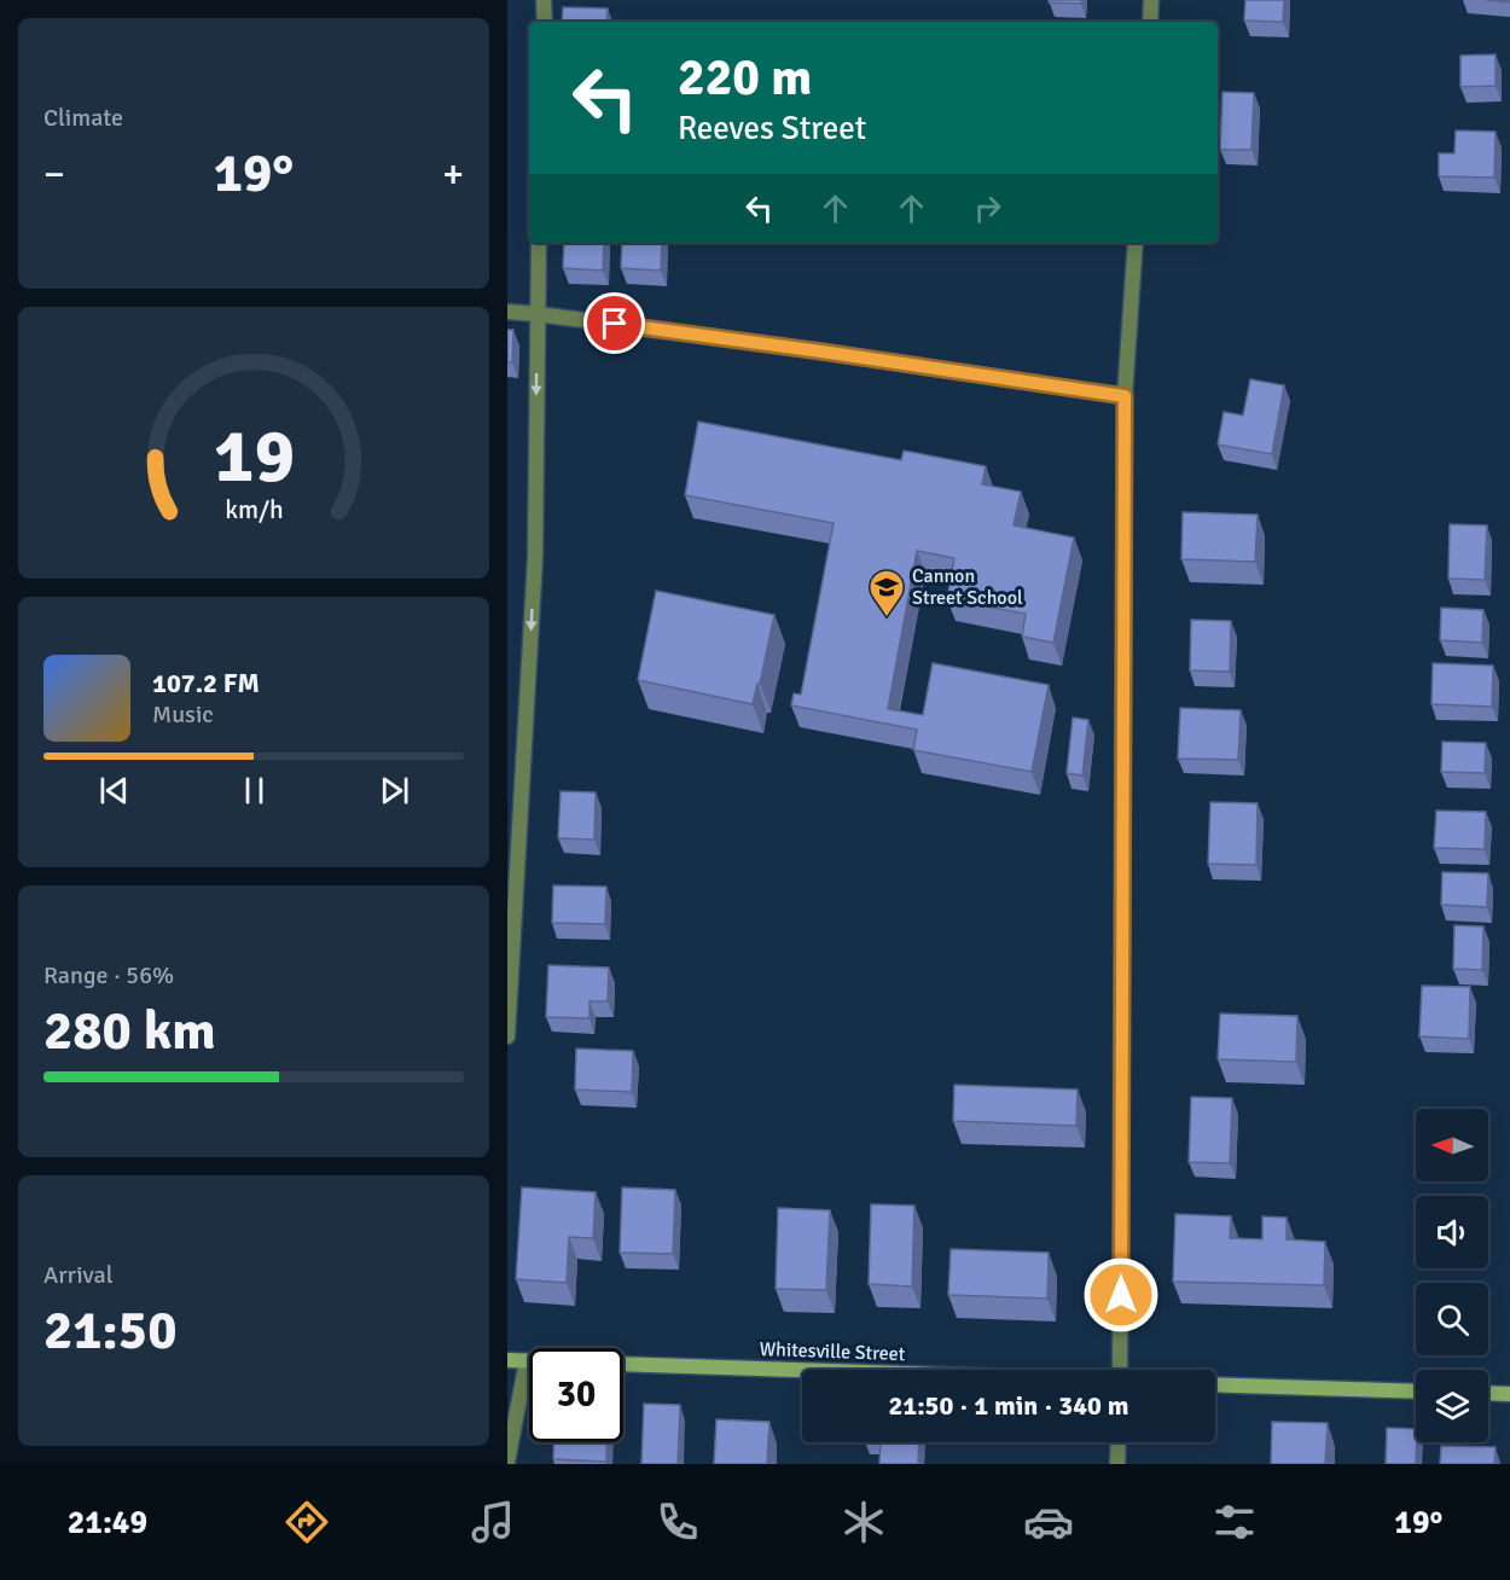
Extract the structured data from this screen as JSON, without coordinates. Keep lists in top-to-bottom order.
{
  "streets": {
    "main road": ["Whitesville Street"]
  },
  "places": {
    "school or university": ["Cannon Street School"]
  },
  "north": "left",
  "page": {
    "tile": [
      "Climate",
      ["Range · 56%", "280 km"],
      ["Arrival", "21:50"]
    ],
    "turn": ["220 m", "Reeves Street"],
    "heat": ["−", "19°", "+"],
    "song": ["107.2 FM", "Music"],
    "limit": "30",
    "trip": "21:50 · 1 min · 340 m",
    "tabs": ["21:49", "19°"],
    "gauge": ["19", "km/h"]
  }
}
